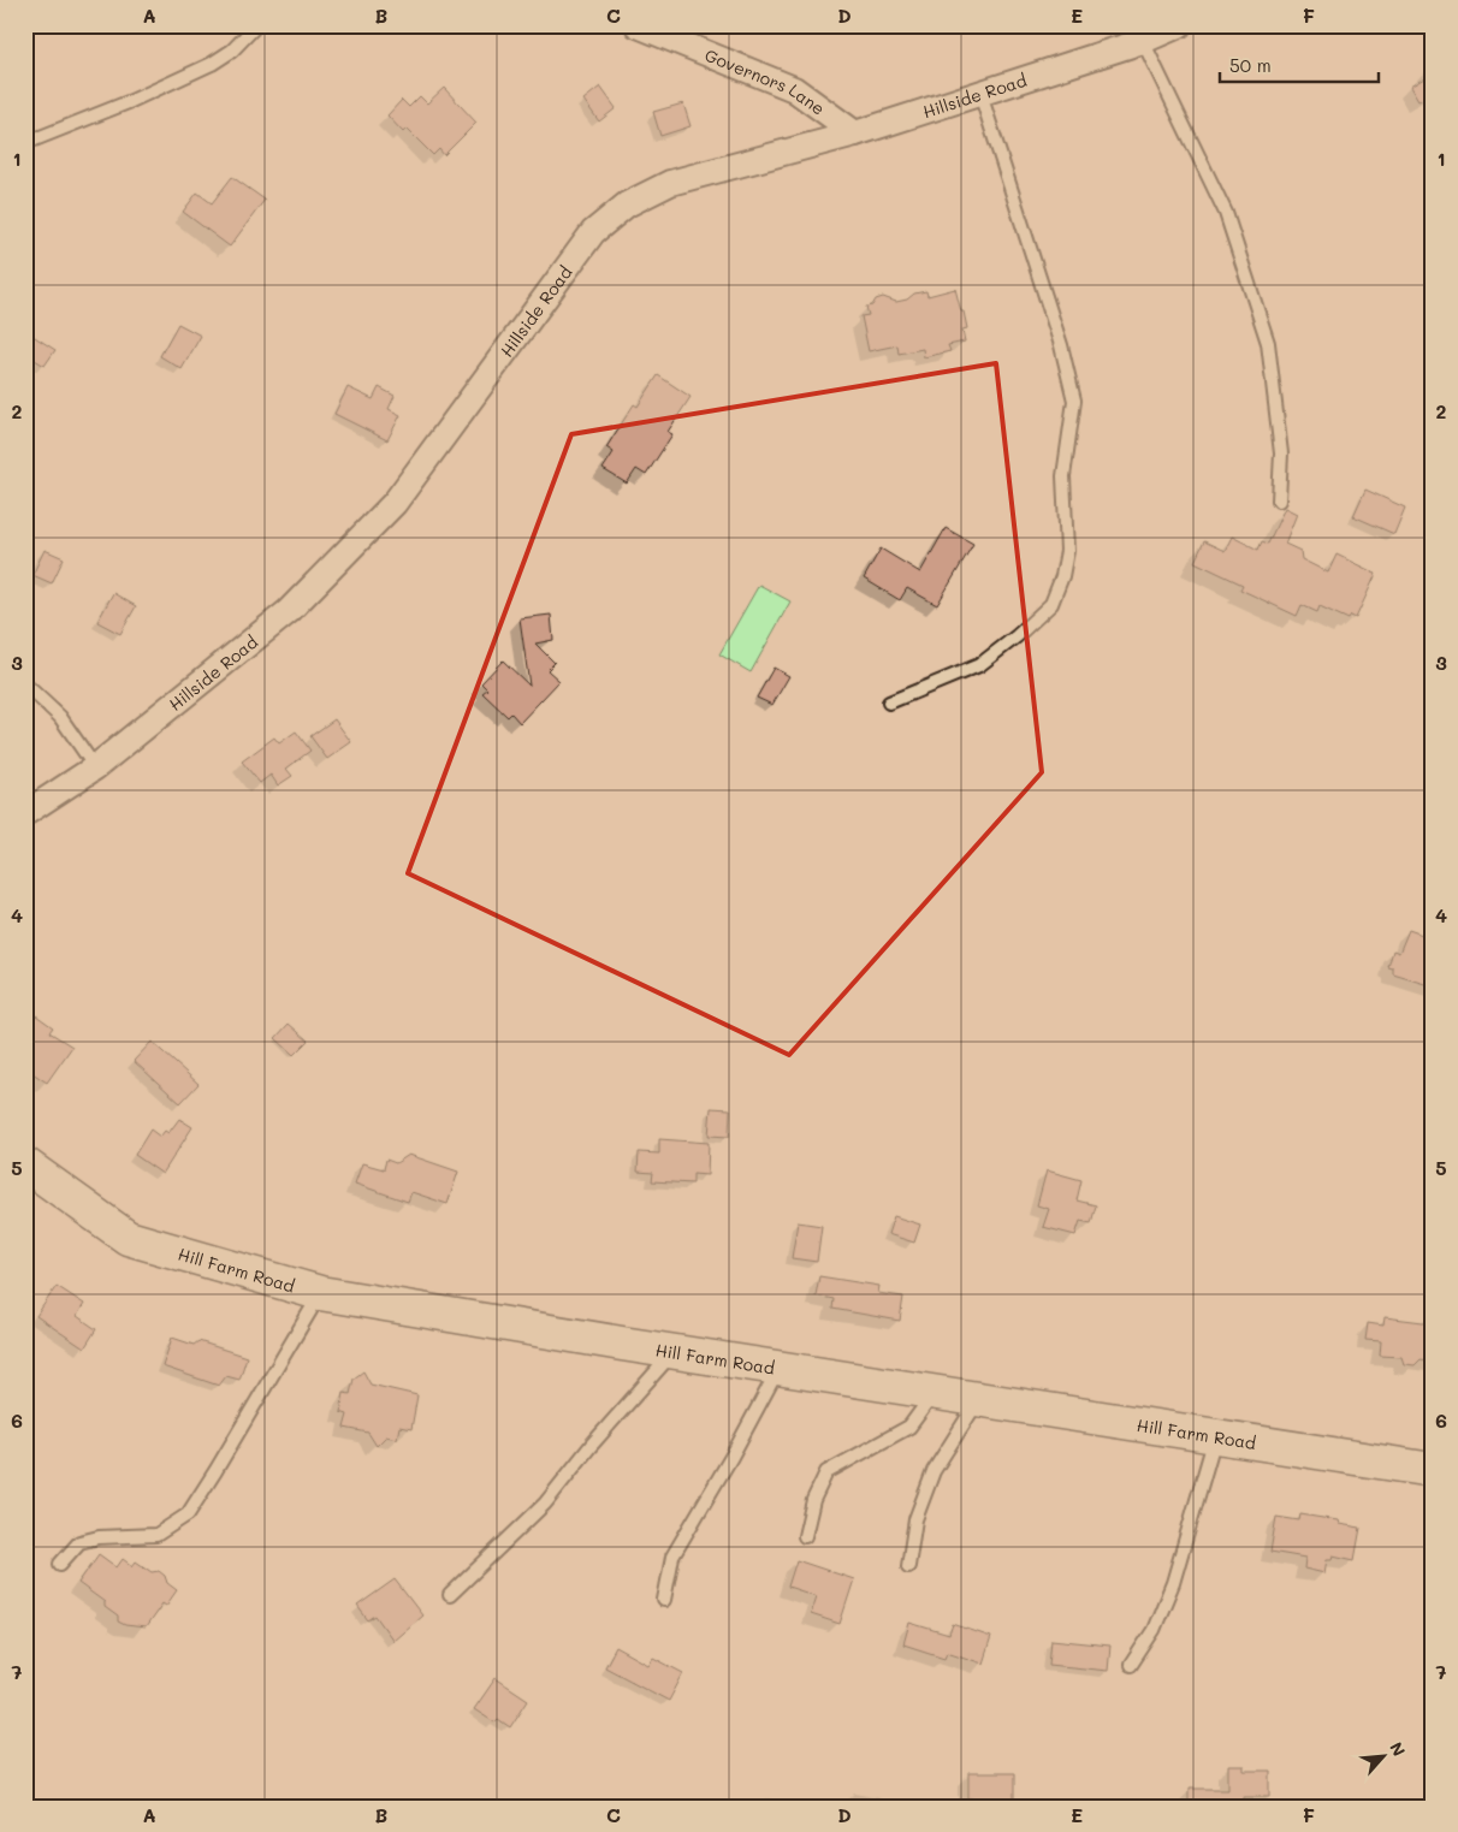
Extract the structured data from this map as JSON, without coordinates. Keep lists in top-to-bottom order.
{
  "streets": {
    "main road": ["Hill Farm Road"],
    "street": ["Governors Lane", "Hillside Road"]
  },
  "crossings": [
    ["Governors Lane", "Hillside Road"]
  ],
  "scale_bar": "50 m",
  "north": "top right",
  "grid": {
    "columns": [
      "A",
      "B",
      "C",
      "D",
      "E",
      "F"
    ],
    "rows": [
      "1",
      "2",
      "3",
      "4",
      "5",
      "6",
      "7"
    ]
  }
}
